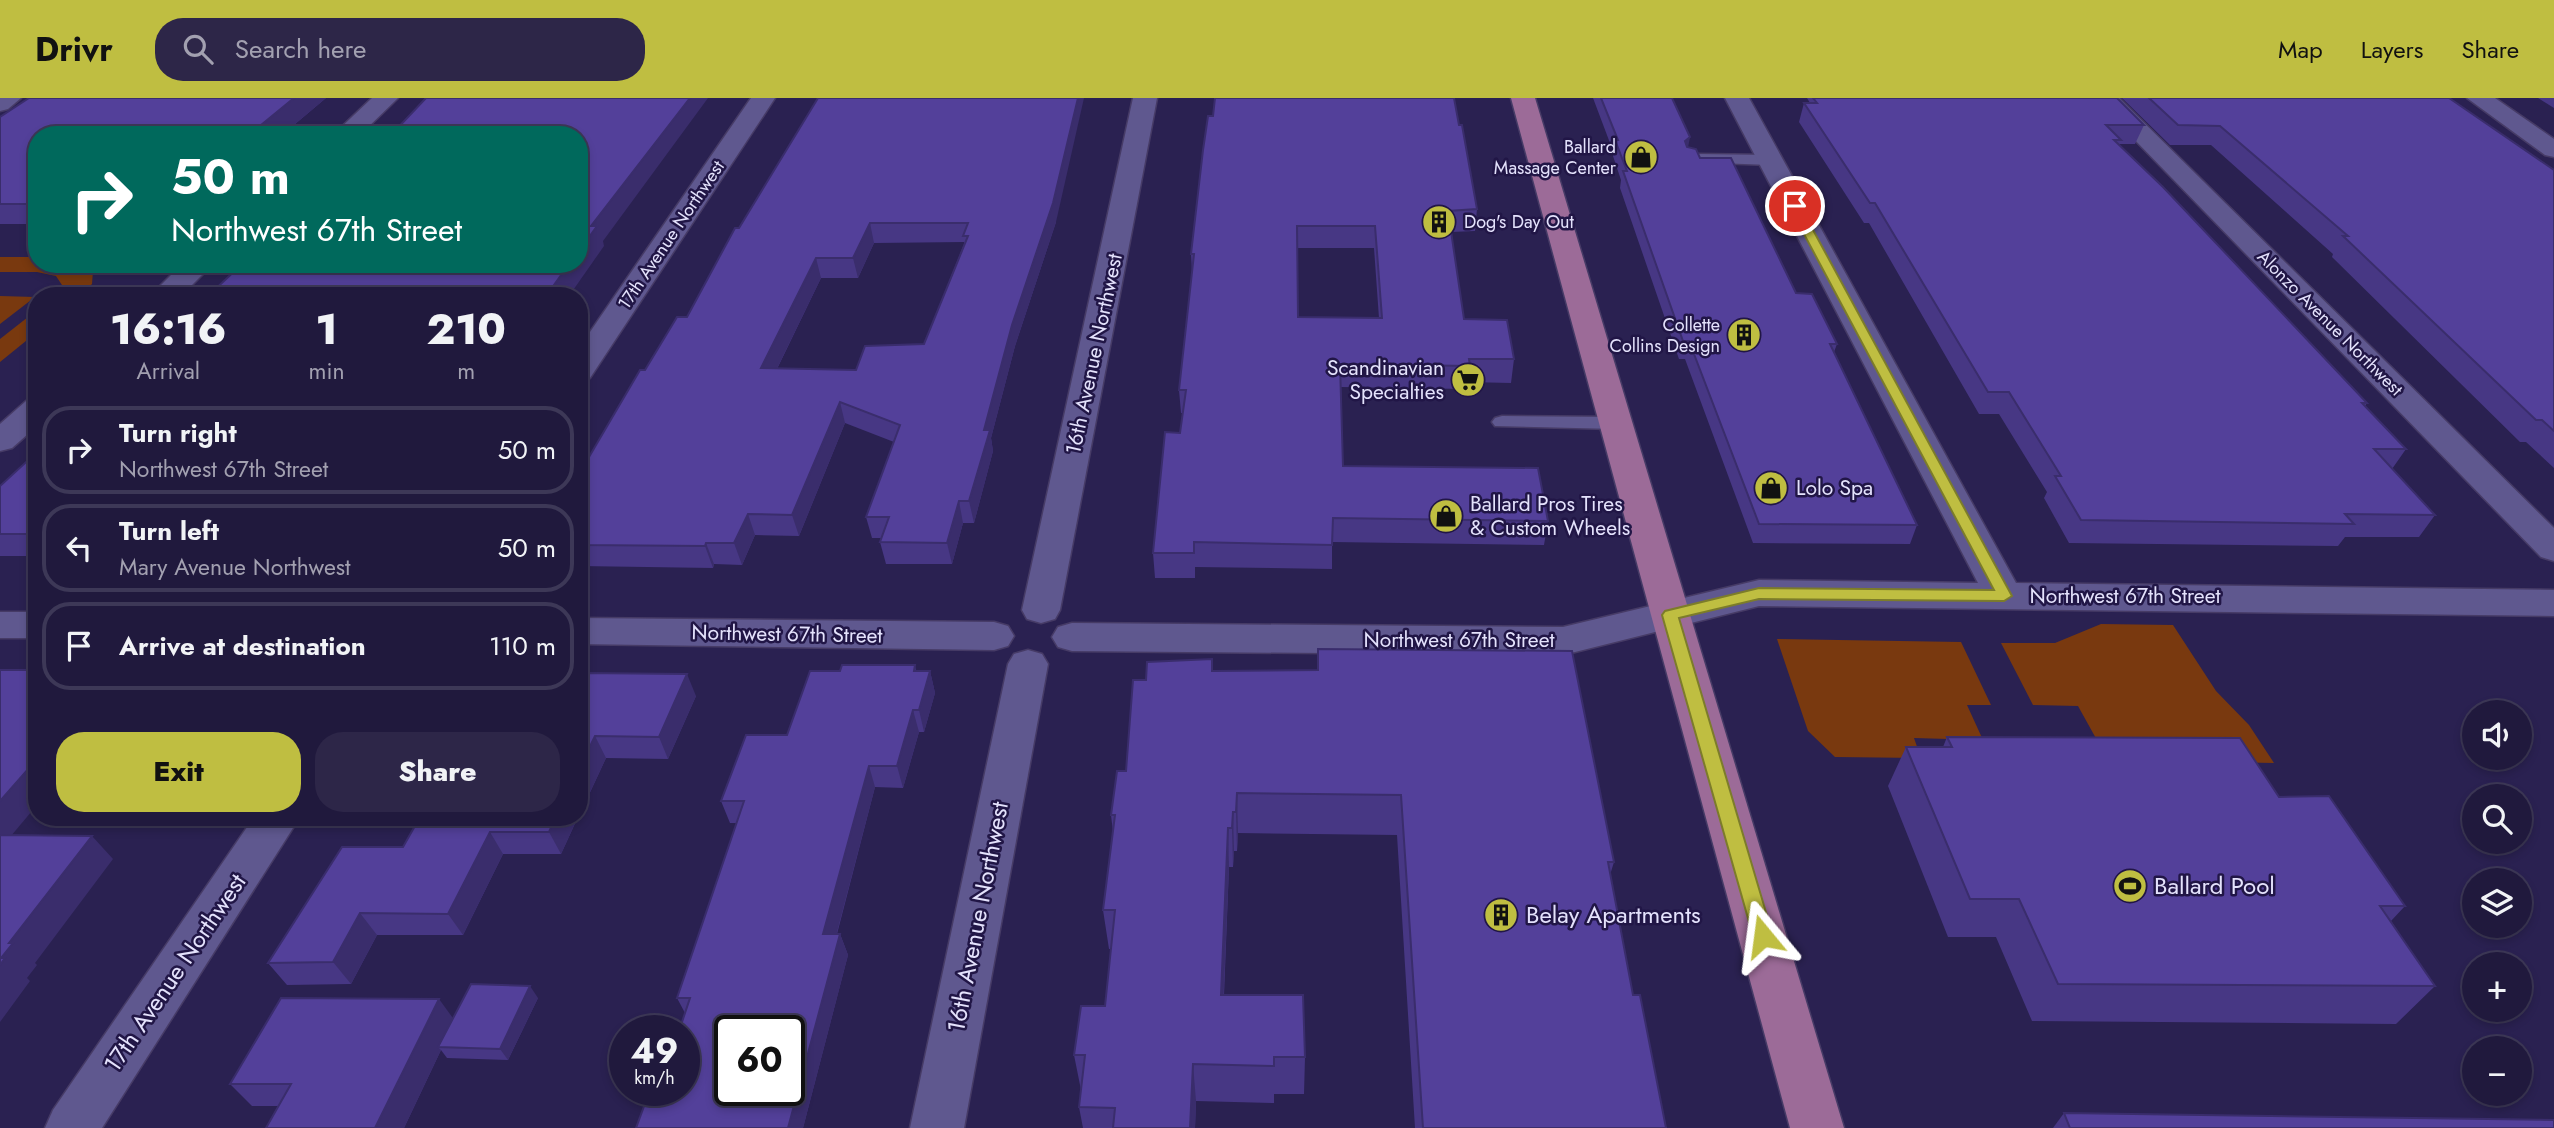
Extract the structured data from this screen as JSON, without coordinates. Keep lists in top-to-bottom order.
{
  "streets": {
    "street": [
      "17th Avenue Northwest",
      "Alonzo Avenue Northwest",
      "16th Avenue Northwest",
      "Northwest 67th Street"
    ]
  },
  "crossings": [
    ["16th Avenue Northwest", "Northwest 67th Street"]
  ],
  "places": {
    "shop": ["Ballard Massage Center", "Lolo Spa", "Ballard Pros Tires & Custom Wheels"],
    "building": ["Dog's Day Out", "Collette Collins Design", "Belay Apartments"],
    "supermarket": ["Scandinavian Specialties"],
    "sports": ["Ballard Pool"]
  },
  "page": {
    "header": "Drivr",
    "search": "Search here",
    "nav": ["Map", "Layers", "Share"],
    "turn": ["50 m", "Northwest 67th Street"],
    "eta": [
      "16:16",
      "Arrival",
      "1",
      "min",
      "210",
      "m"
    ],
    "list": [
      {
        "name": "Turn right",
        "note": "Northwest 67th Street",
        "value": "50 m"
      },
      {
        "name": "Turn left",
        "note": "Mary Avenue Northwest",
        "value": "50 m"
      },
      {
        "name": "Arrive at destination",
        "value": "110 m"
      }
    ],
    "map_buttons": ["+", "−"],
    "buttons": ["Exit", "Share"],
    "speed": "49 km/h",
    "limit": "60"
  }
}
